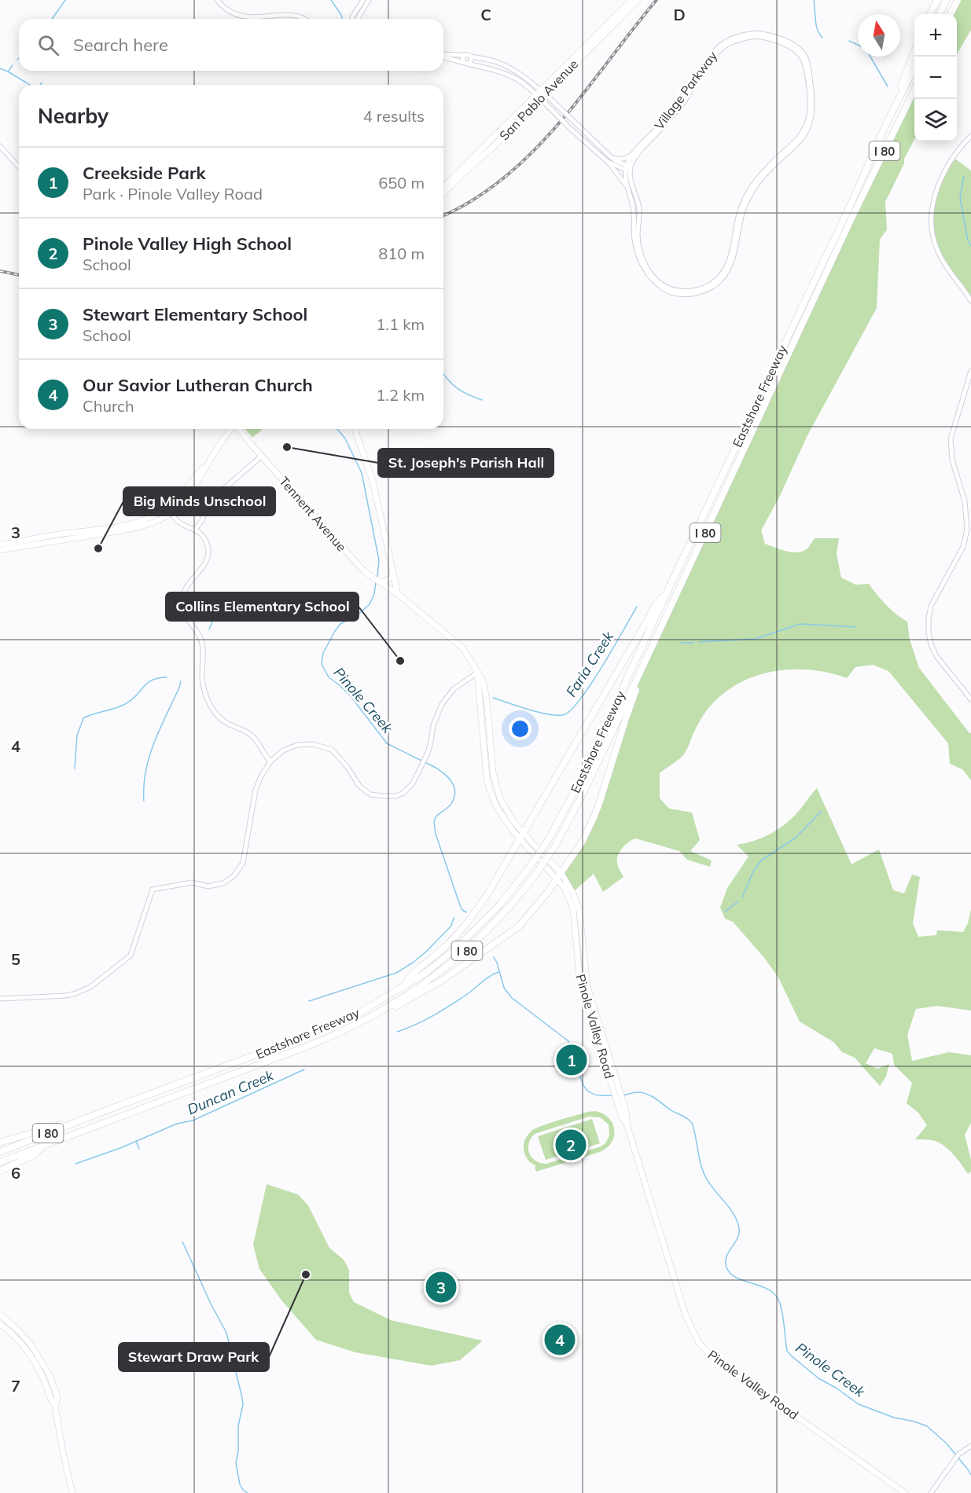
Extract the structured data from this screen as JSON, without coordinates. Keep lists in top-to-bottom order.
{
  "streets": {
    "highway": ["I 80", "Eastshore Freeway"],
    "main road": ["San Pablo Avenue", "Tennent Avenue", "Pinole Valley Road"],
    "street": ["Village Parkway"]
  },
  "crossings": [
    ["Tennent Avenue", "Pinole Valley Road"]
  ],
  "water": ["Faria Creek", "Pinole Creek", "Duncan Creek"],
  "places": [
    "St. Joseph's Parish Hall",
    "Big Minds Unschool",
    "Collins Elementary School",
    "Stewart Draw Park"
  ],
  "north": "top",
  "page": {
    "map_buttons": ["+", "−"],
    "search": "Search here",
    "heading": ["Nearby", "4 results"],
    "list": [
      {
        "mark": "1",
        "name": "Creekside Park",
        "note": "Park · Pinole Valley Road",
        "value": "650 m"
      },
      {
        "mark": "2",
        "name": "Pinole Valley High School",
        "note": "School",
        "value": "810 m"
      },
      {
        "mark": "3",
        "name": "Stewart Elementary School",
        "note": "School",
        "value": "1.1 km"
      },
      {
        "mark": "4",
        "name": "Our Savior Lutheran Church",
        "note": "Church",
        "value": "1.2 km"
      }
    ],
    "pins": [
      "1",
      "2",
      "3",
      "4"
    ]
  },
  "grid": {
    "columns": ["C", "D"],
    "rows": [
      "3",
      "4",
      "5",
      "6",
      "7"
    ]
  }
}
